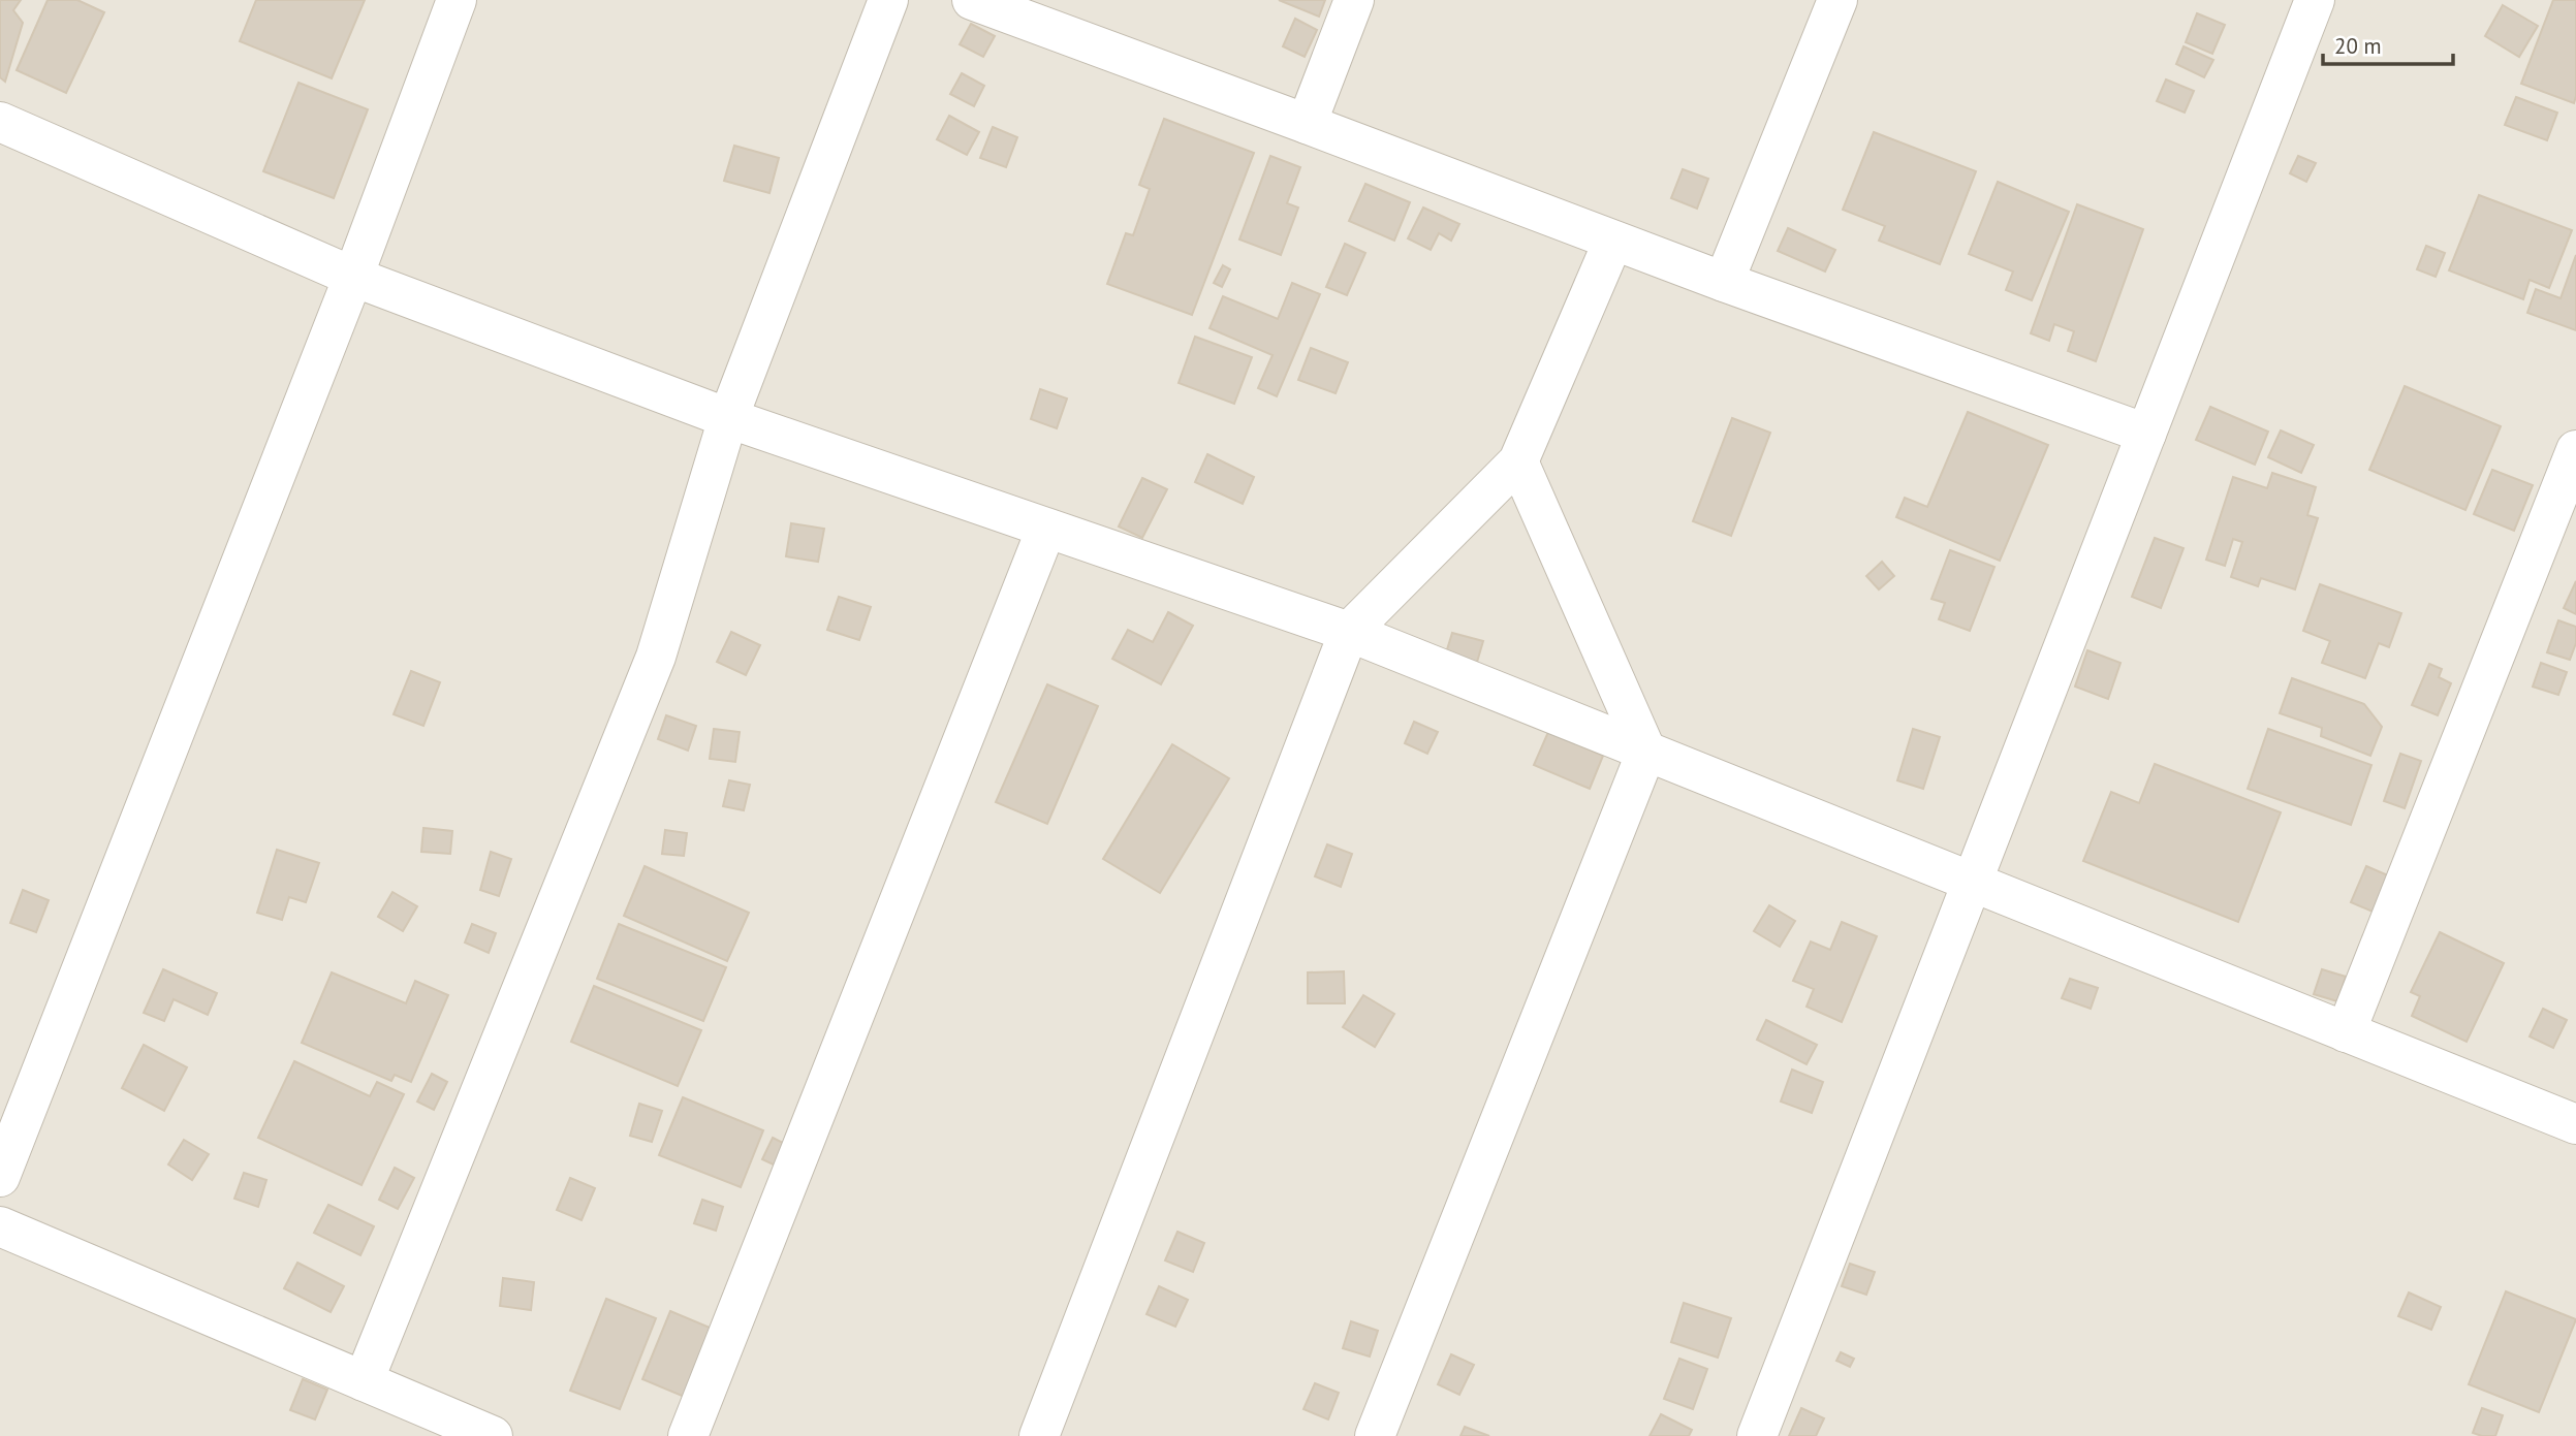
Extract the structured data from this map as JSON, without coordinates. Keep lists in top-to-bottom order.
{
  "scale_bar": "20 m"
}
